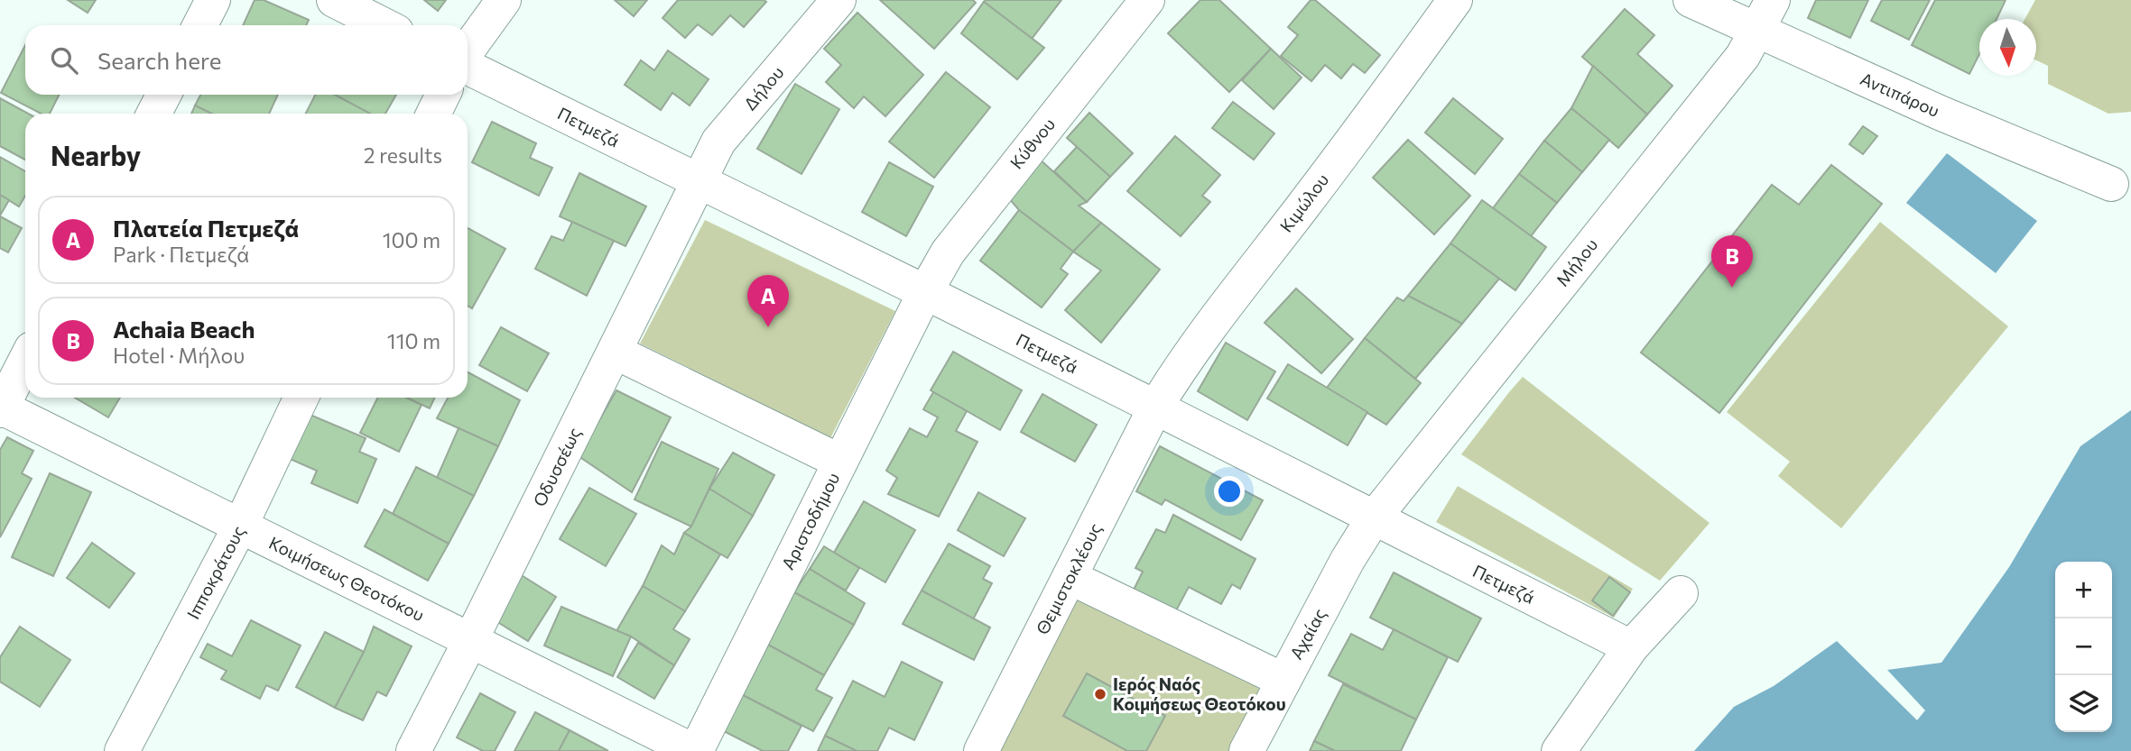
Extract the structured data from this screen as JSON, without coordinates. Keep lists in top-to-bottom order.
{
  "streets": {
    "street": [
      "Δήλου",
      "Αντιπάρου",
      "Πετμεζά",
      "Κύθνου",
      "Κιμώλου",
      "Μήλου",
      "Οδυσσέως",
      "Αριστοδήμου",
      "Ιπποκράτους",
      "Κοιμήσεως Θεοτόκου",
      "Θεμιστοκλέους",
      "Αχαίας"
    ]
  },
  "crossings": [
    ["Δήλου", "Πετμεζά"],
    ["Δήλου", "Οδυσσέως"],
    ["Αντιπάρου", "Μήλου"],
    ["Πετμεζά", "Κύθνου"],
    ["Πετμεζά", "Κιμώλου"],
    ["Πετμεζά", "Μήλου"],
    ["Πετμεζά", "Οδυσσέως"],
    ["Πετμεζά", "Αριστοδήμου"],
    ["Πετμεζά", "Θεμιστοκλέους"],
    ["Πετμεζά", "Αχαίας"],
    ["Κύθνου", "Αριστοδήμου"],
    ["Κιμώλου", "Θεμιστοκλέους"],
    ["Μήλου", "Αχαίας"],
    ["Οδυσσέως", "Κοιμήσεως Θεοτόκου"],
    ["Αριστοδήμου", "Κοιμήσεως Θεοτόκου"],
    ["Ιπποκράτους", "Κοιμήσεως Θεοτόκου"]
  ],
  "places": ["Ιερός Ναός Κοιμήσεως Θεοτόκου"],
  "north": "bottom",
  "page": {
    "search": "Search here",
    "heading": ["Nearby", "2 results"],
    "list": [
      {
        "mark": "A",
        "name": "Πλατεία Πετμεζά",
        "note": "Park · Πετμεζά",
        "value": "100 m"
      },
      {
        "mark": "B",
        "name": "Achaia Beach",
        "note": "Hotel · Μήλου",
        "value": "110 m"
      }
    ],
    "pins": ["B", "A"],
    "map_buttons": ["+", "−"]
  }
}
